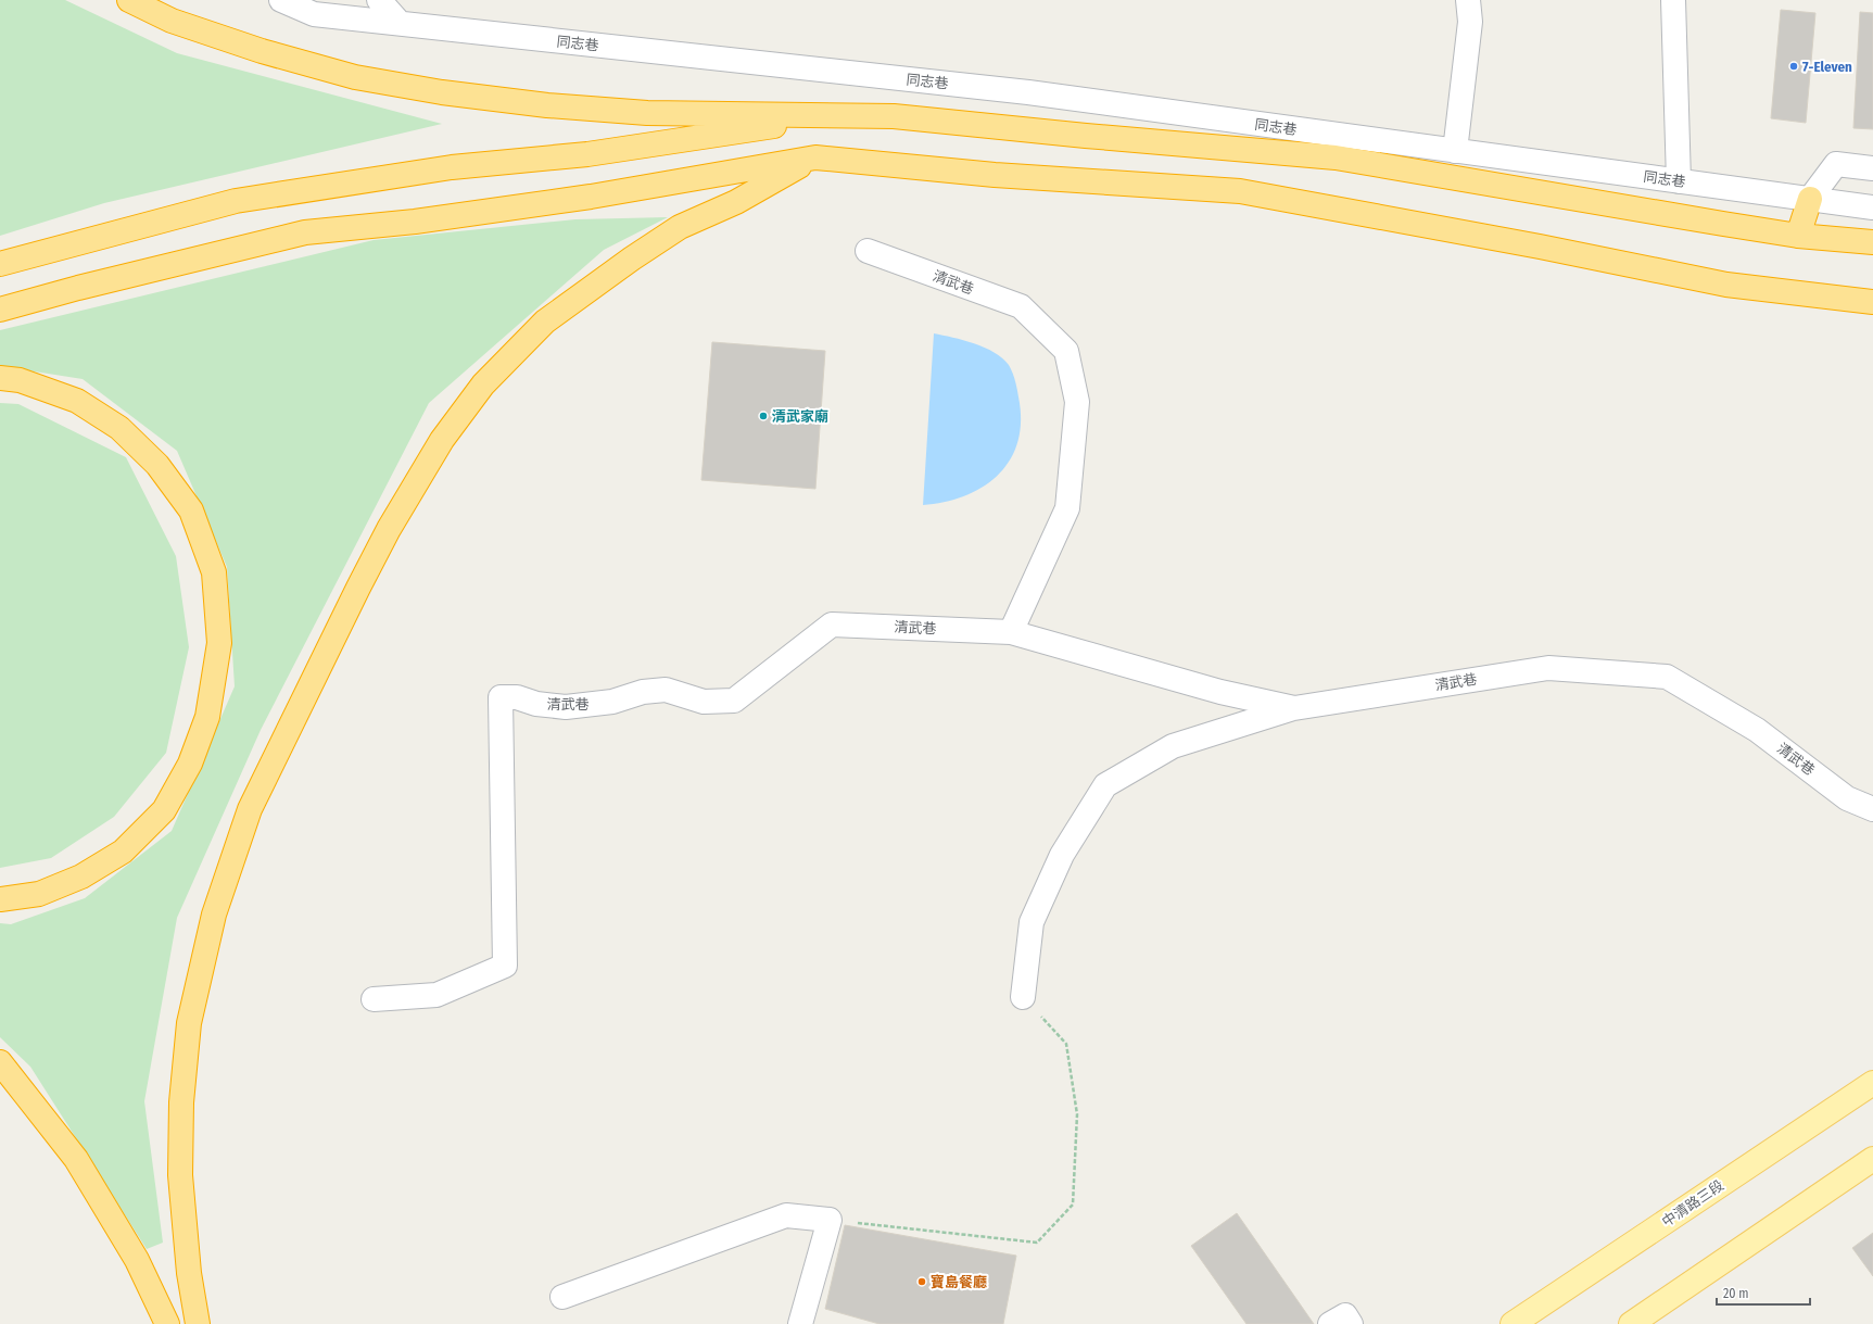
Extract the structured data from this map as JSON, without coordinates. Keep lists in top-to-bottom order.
{
  "streets": {
    "main road": ["中清路三段"],
    "street": ["同志巷", "清武巷"]
  },
  "places": ["7-Eleven", "清武家廟", "寶島餐廳"],
  "scale_bar": "20 m"
}
